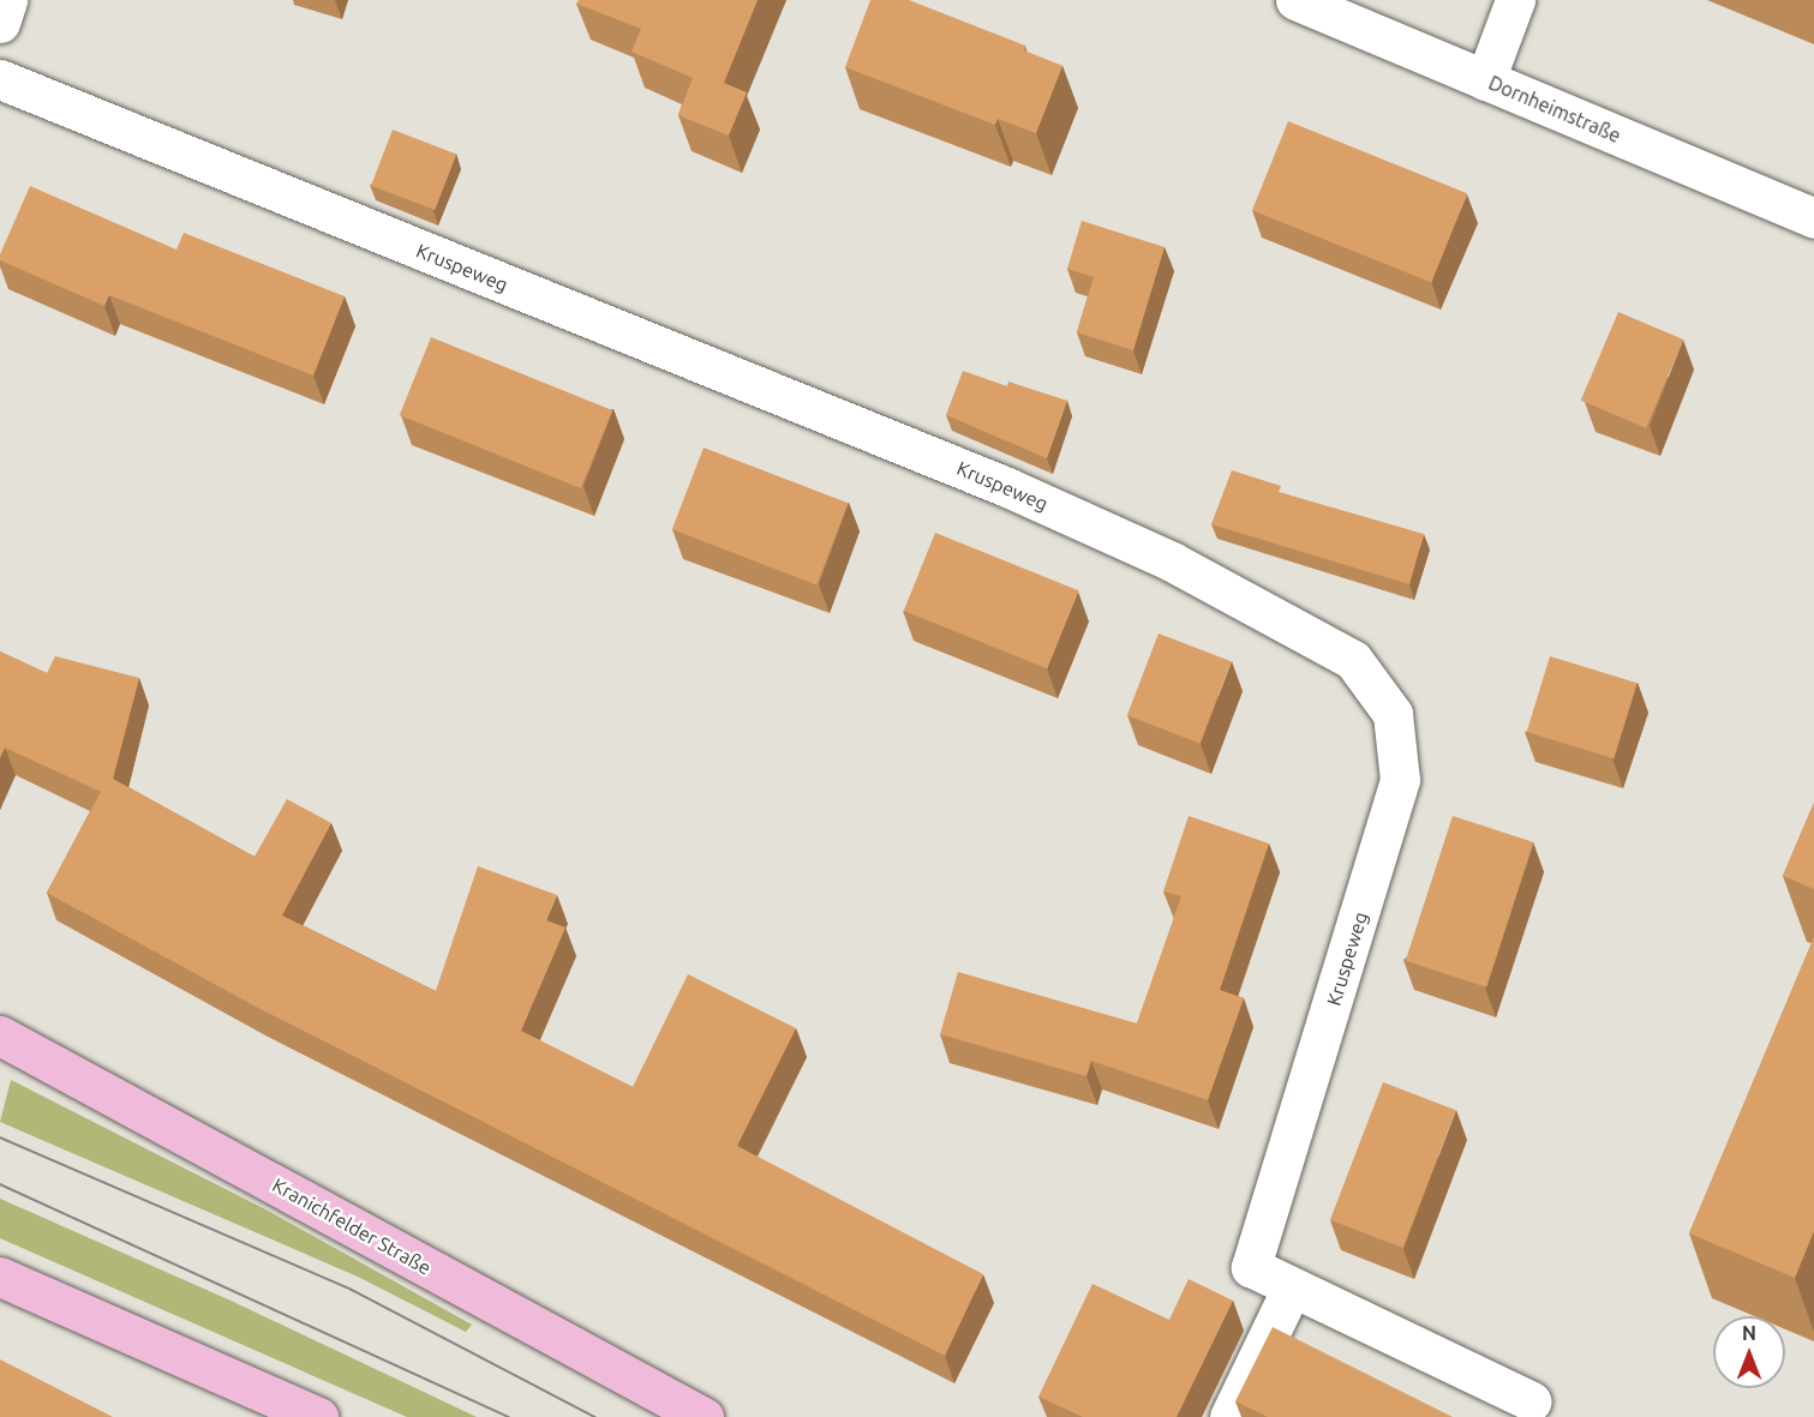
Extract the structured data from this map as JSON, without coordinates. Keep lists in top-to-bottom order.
{
  "streets": {
    "main road": ["Kranichfelder Straße"],
    "street": ["Dornheimstraße", "Kruspeweg"]
  },
  "north": "top"
}
